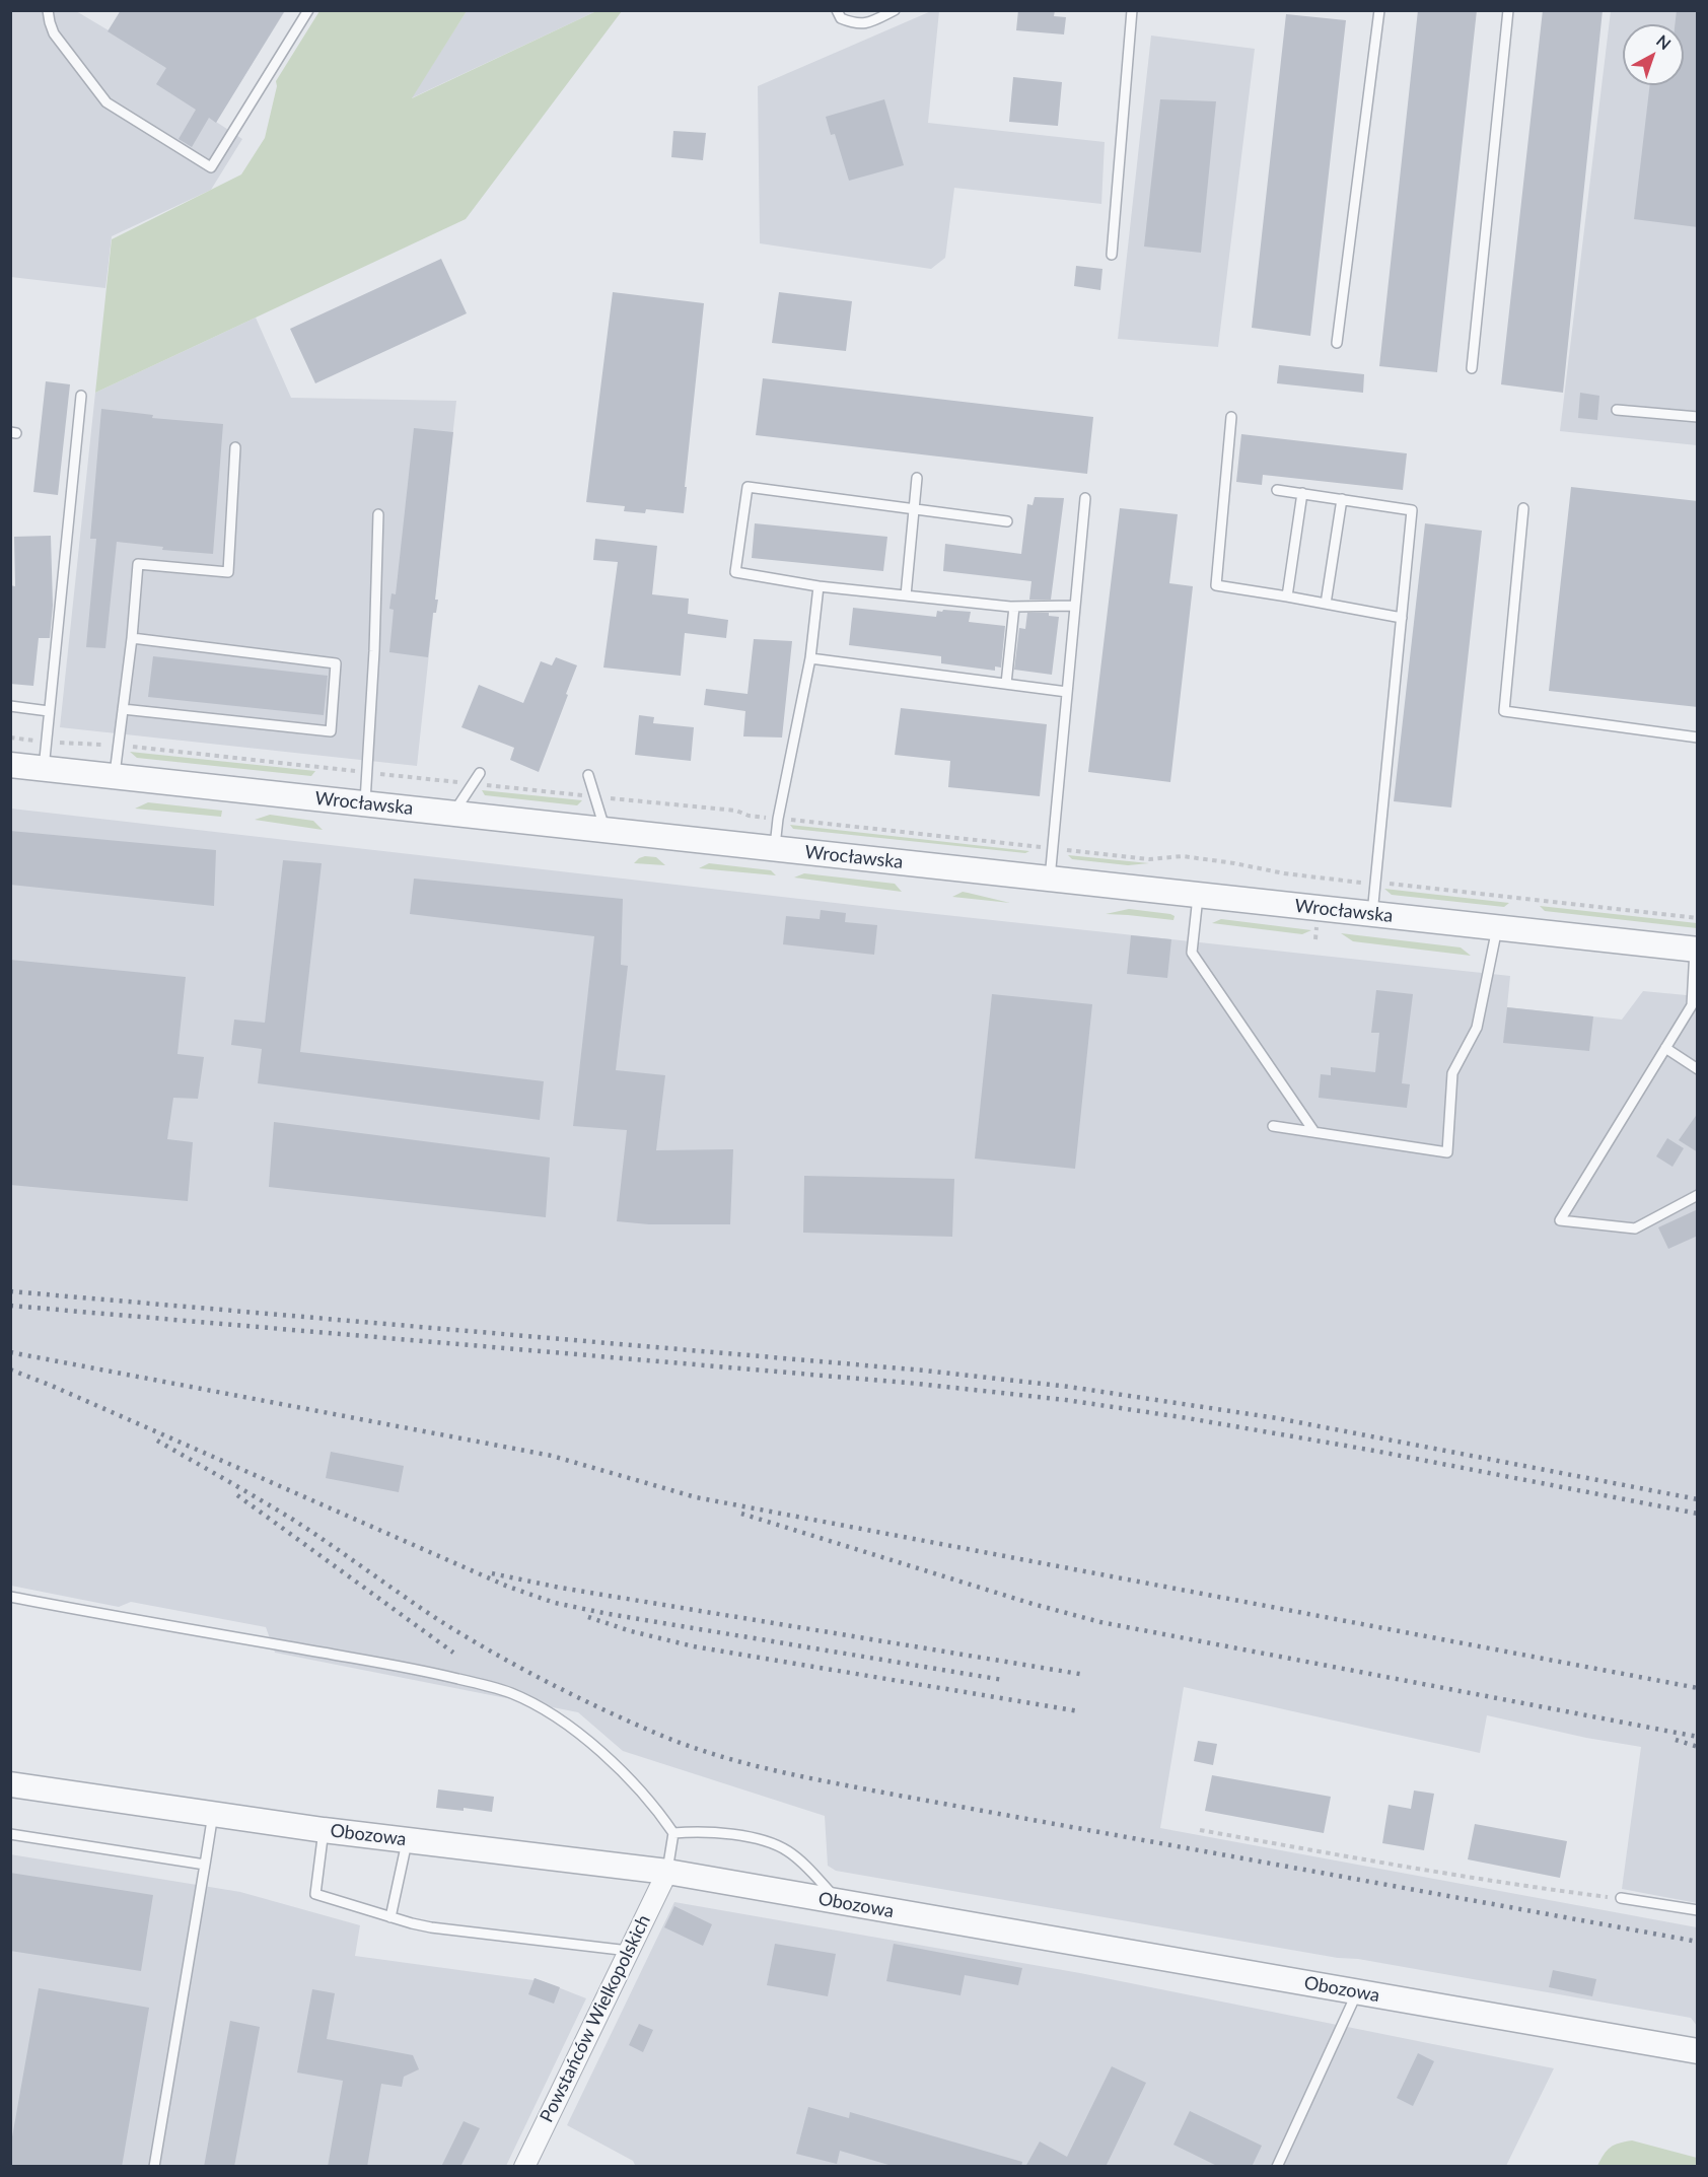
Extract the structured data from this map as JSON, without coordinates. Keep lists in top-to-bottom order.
{
  "streets": {
    "street": ["Wrocławska", "Obozowa", "Powstańców Wielkopolskich"]
  },
  "crossings": [
    ["Obozowa", "Powstańców Wielkopolskich"]
  ],
  "north": "top right"
}
